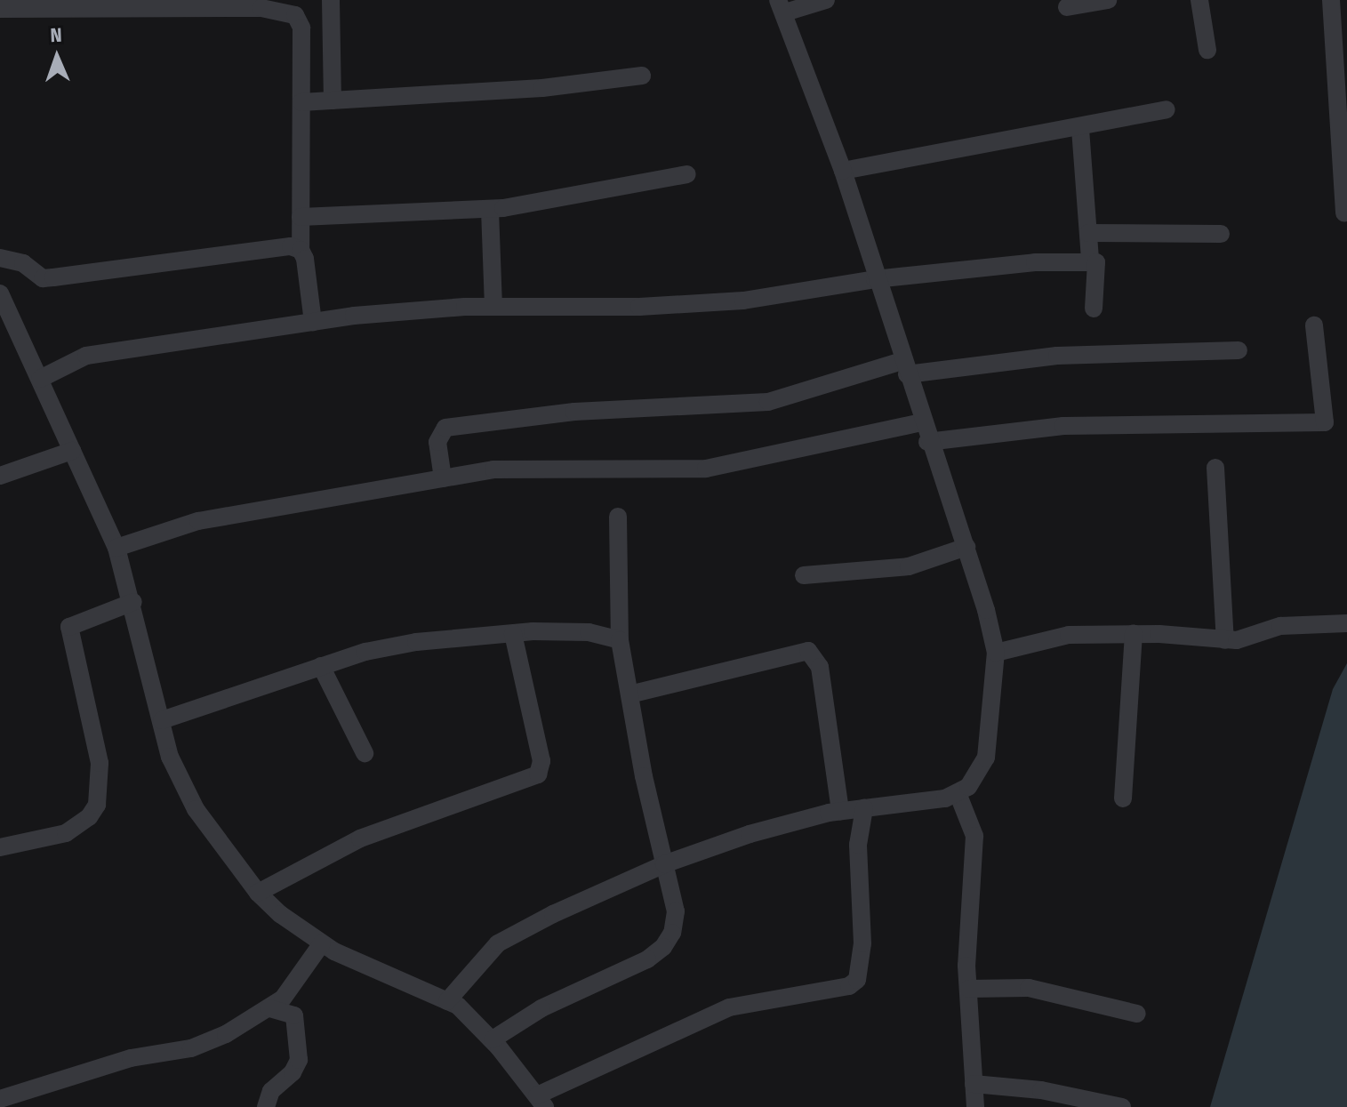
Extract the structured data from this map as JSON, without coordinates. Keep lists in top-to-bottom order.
{
  "north": "top"
}
